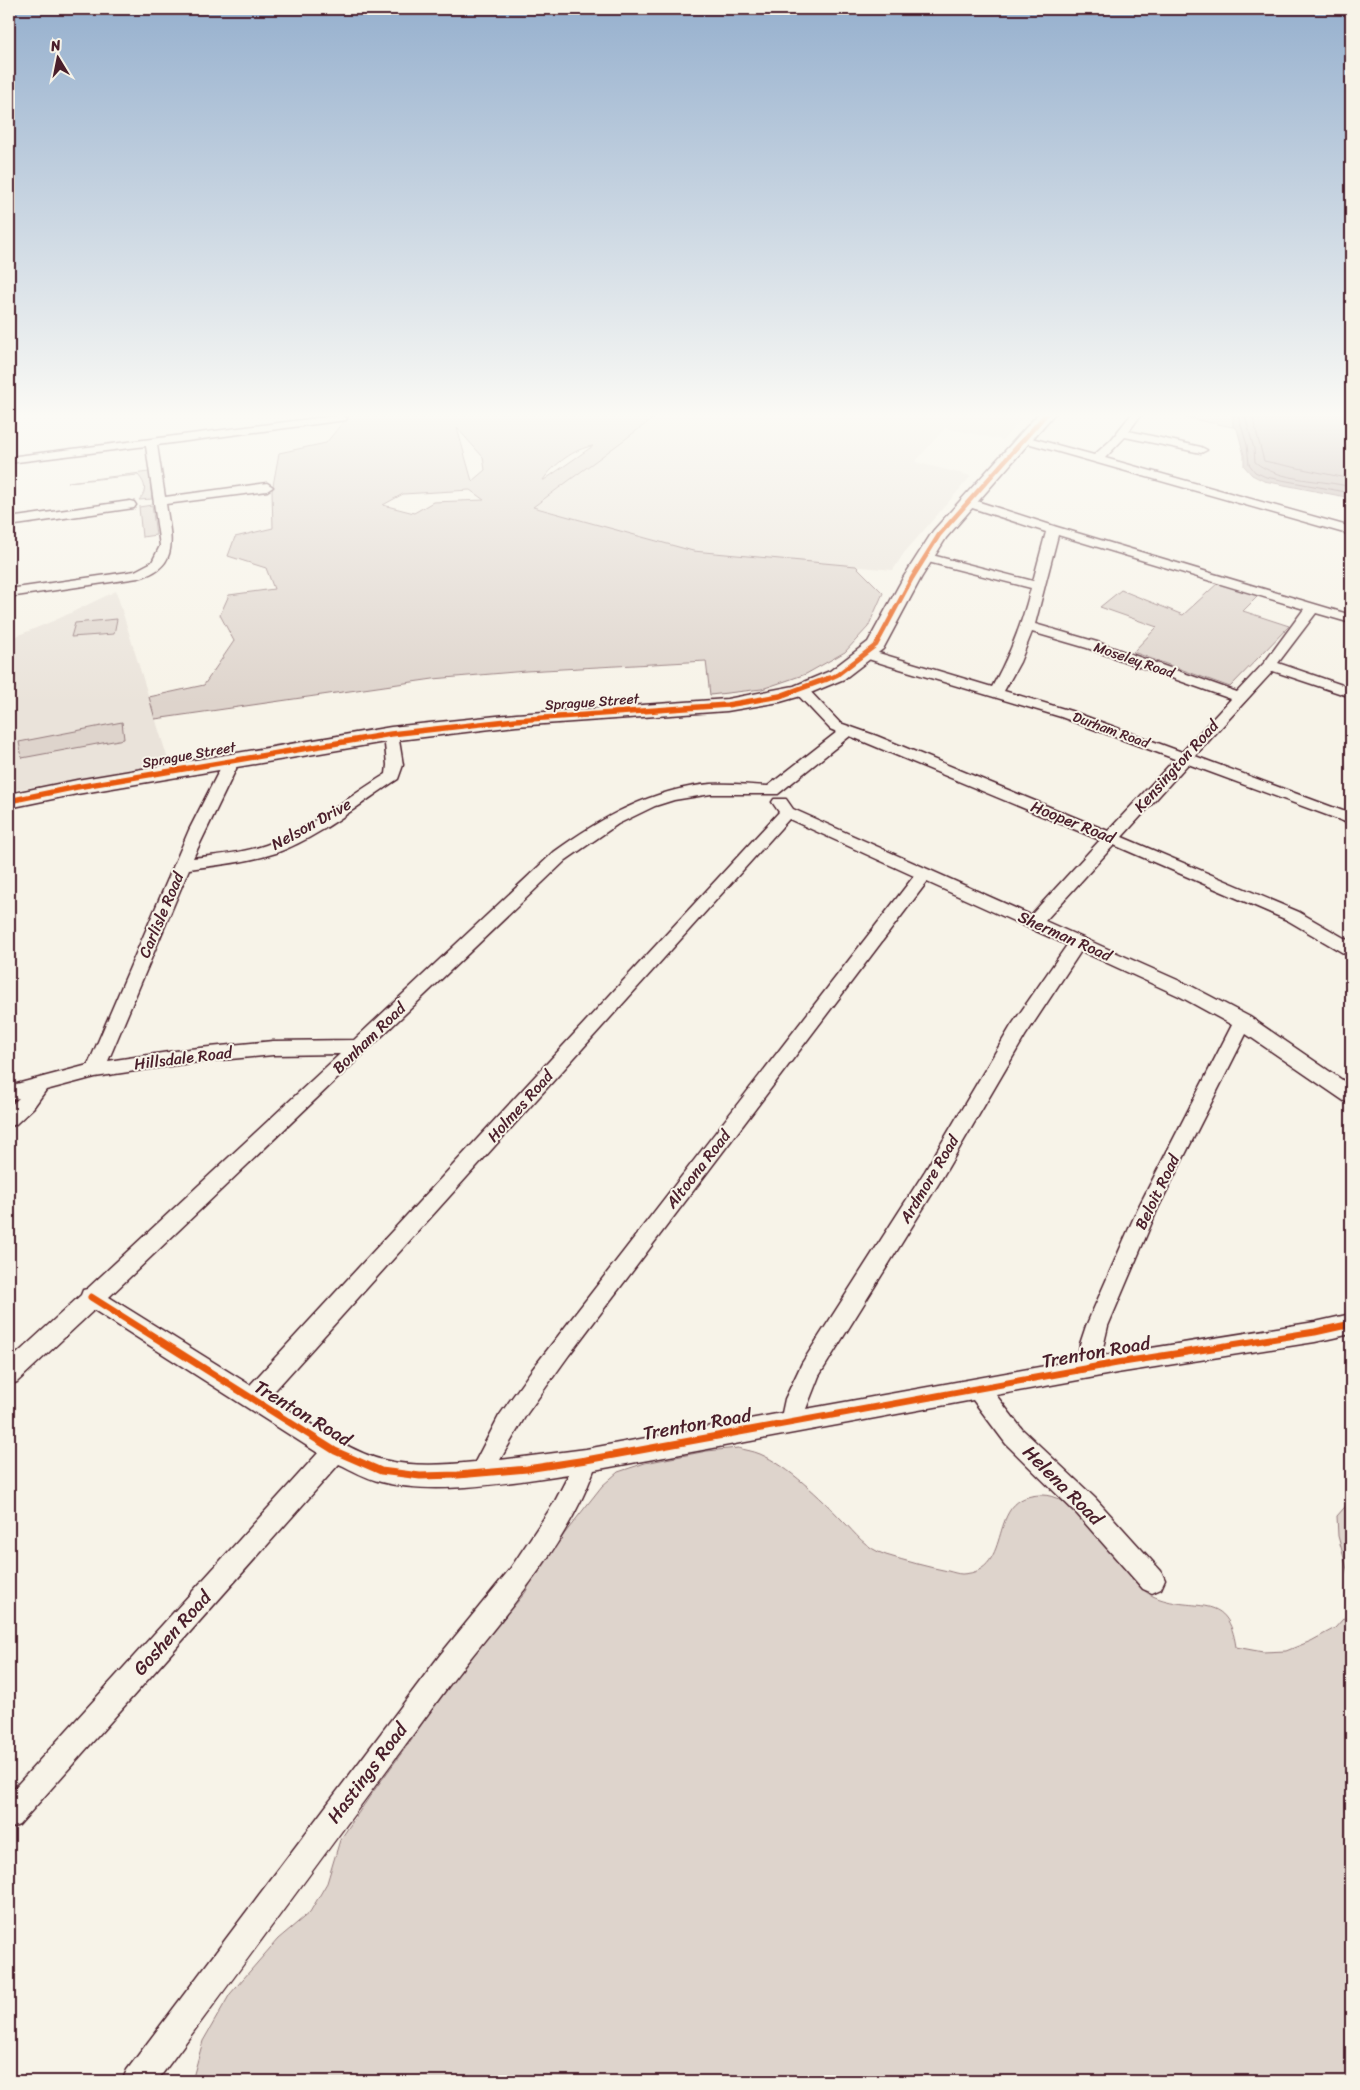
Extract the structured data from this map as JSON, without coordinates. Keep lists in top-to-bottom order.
{
  "streets": {
    "main road": ["Sprague Street"],
    "street": [
      "Moseley Road",
      "Durham Road",
      "Kensington Road",
      "Hooper Road",
      "Nelson Drive",
      "Carlisle Road",
      "Sherman Road",
      "Bonham Road",
      "Hillsdale Road",
      "Holmes Road",
      "Altoona Road",
      "Ardmore Road",
      "Beloit Road",
      "Trenton Road",
      "Helena Road",
      "Goshen Road",
      "Hastings Road"
    ]
  },
  "crossings": [
    ["Moseley Road", "Kensington Road"],
    ["Sprague Street", "Durham Road"],
    ["Sprague Street", "Hooper Road"],
    ["Sprague Street", "Nelson Drive"],
    ["Sprague Street", "Carlisle Road"],
    ["Durham Road", "Kensington Road"],
    ["Kensington Road", "Hooper Road"],
    ["Kensington Road", "Sherman Road"],
    ["Nelson Drive", "Carlisle Road"],
    ["Carlisle Road", "Hillsdale Road"],
    ["Sherman Road", "Holmes Road"],
    ["Sherman Road", "Altoona Road"],
    ["Sherman Road", "Ardmore Road"],
    ["Sherman Road", "Beloit Road"],
    ["Bonham Road", "Hillsdale Road"],
    ["Bonham Road", "Trenton Road"],
    ["Holmes Road", "Trenton Road"],
    ["Altoona Road", "Trenton Road"],
    ["Ardmore Road", "Trenton Road"],
    ["Beloit Road", "Trenton Road"],
    ["Trenton Road", "Helena Road"],
    ["Trenton Road", "Goshen Road"],
    ["Trenton Road", "Hastings Road"]
  ],
  "north": "top"
}
